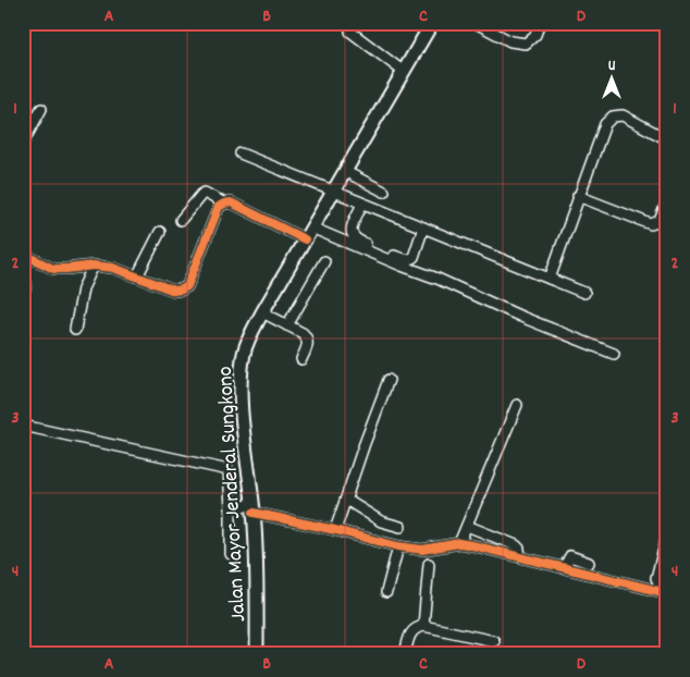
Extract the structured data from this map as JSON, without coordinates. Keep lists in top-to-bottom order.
{
  "streets": {
    "main road": ["Jalan Mayor Jenderal Sungkono"]
  },
  "north": "top",
  "grid": {
    "columns": [
      "A",
      "B",
      "C",
      "D"
    ],
    "rows": [
      "1",
      "2",
      "3",
      "4"
    ]
  }
}
